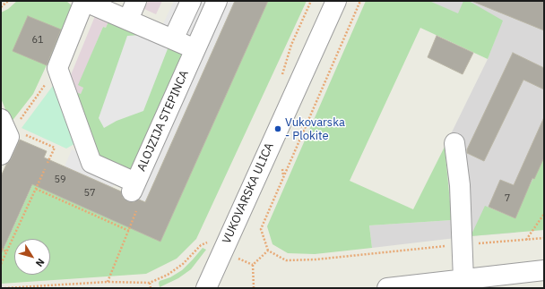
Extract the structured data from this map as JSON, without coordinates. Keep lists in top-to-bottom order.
{
  "streets": {
    "street": ["ALOJZIJA STEPINCA", "VUKOVARSKA ULICA"]
  },
  "places": ["Vukovarska - Plokite"],
  "house_numbers": [
    "61",
    "59",
    "57",
    "7"
  ],
  "north": "bottom right"
}
